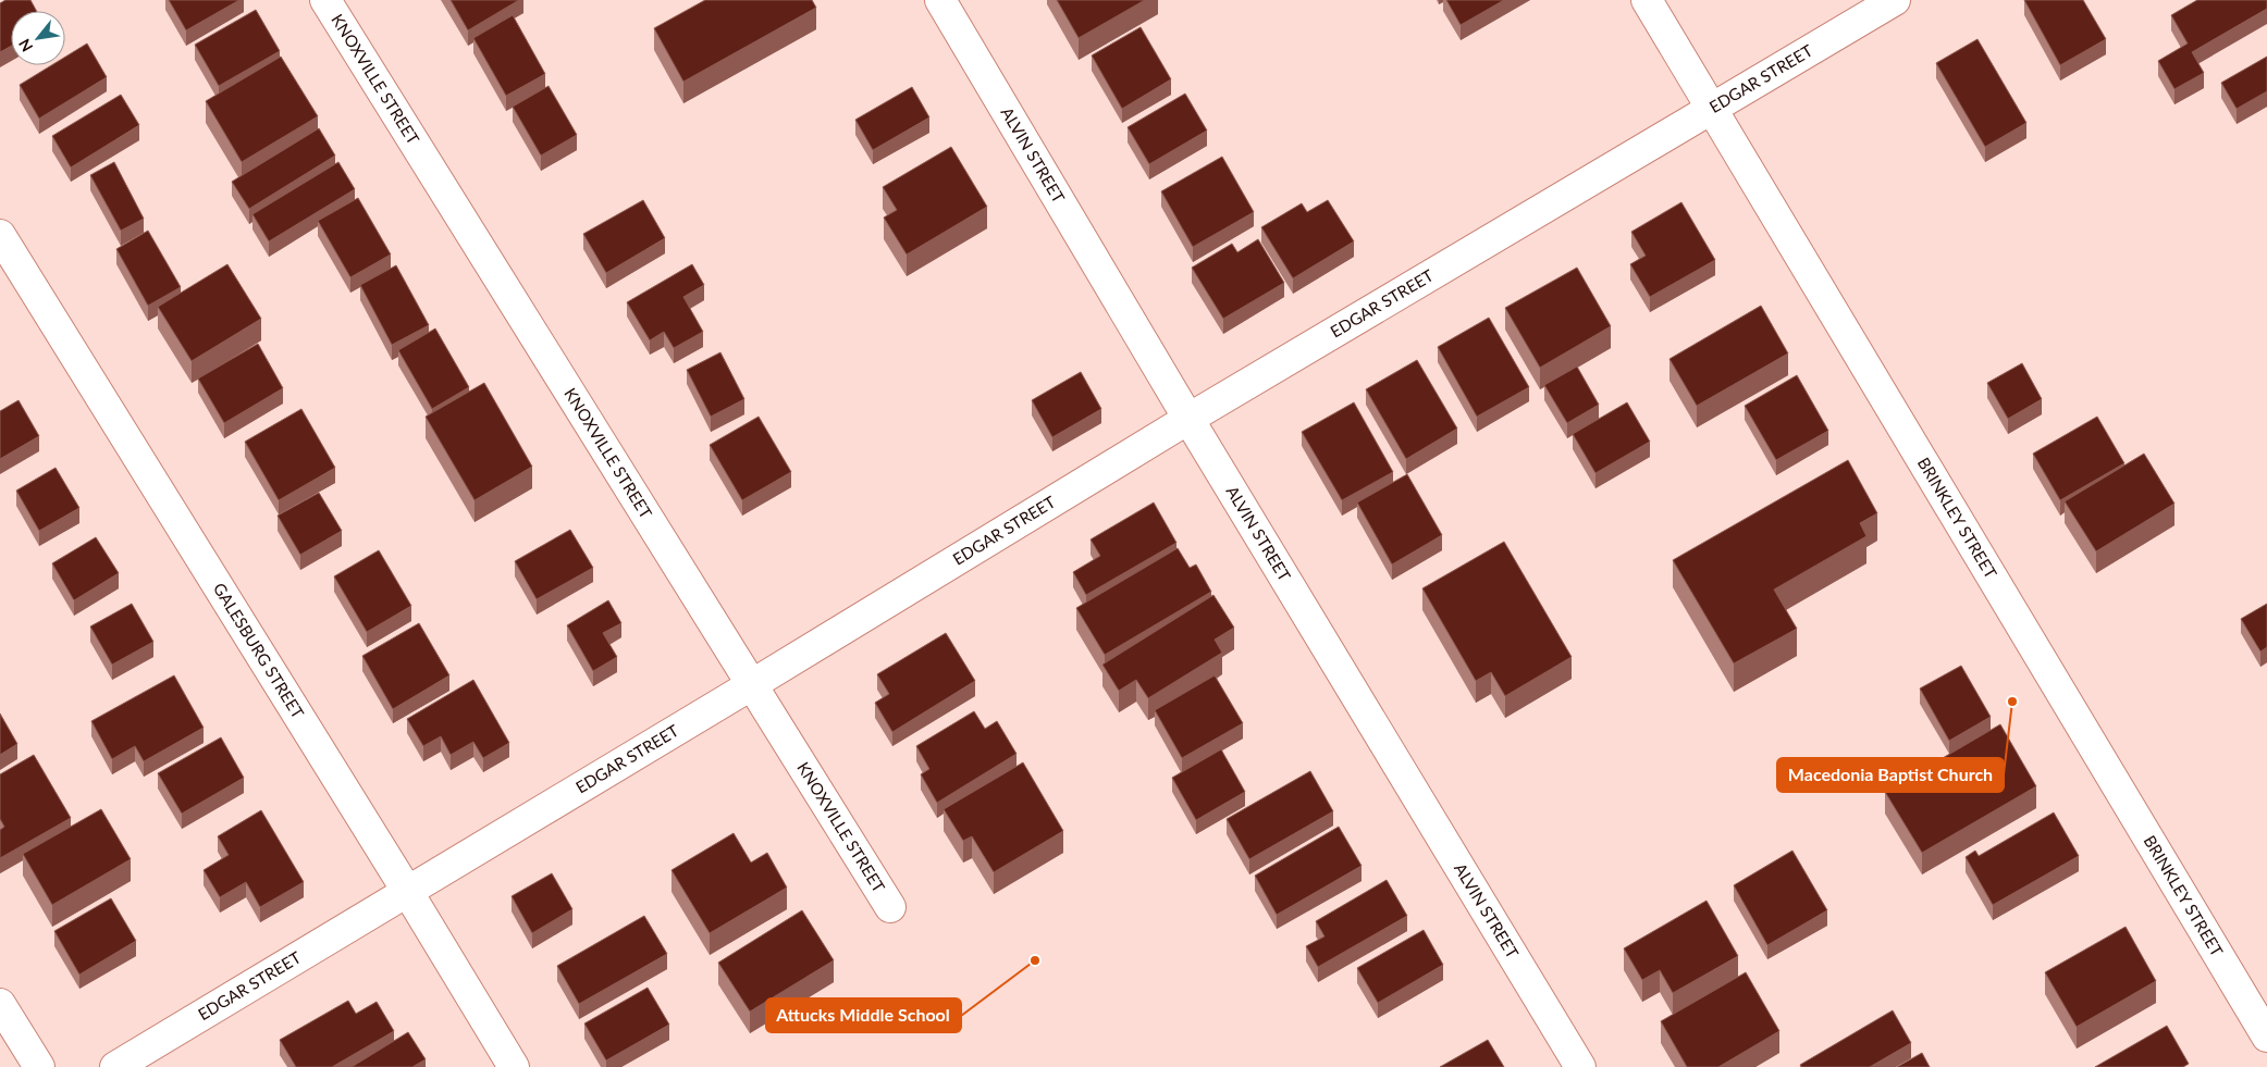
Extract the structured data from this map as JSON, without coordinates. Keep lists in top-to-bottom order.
{
  "streets": {
    "street": [
      "KNOXVILLE STREET",
      "EDGAR STREET",
      "ALVIN STREET",
      "BRINKLEY STREET",
      "GALESBURG STREET"
    ]
  },
  "crossings": [
    ["KNOXVILLE STREET", "EDGAR STREET"],
    ["EDGAR STREET", "ALVIN STREET"],
    ["EDGAR STREET", "BRINKLEY STREET"],
    ["EDGAR STREET", "GALESBURG STREET"]
  ],
  "places": ["Macedonia Baptist Church", "Attucks Middle School"],
  "north": "bottom left"
}
